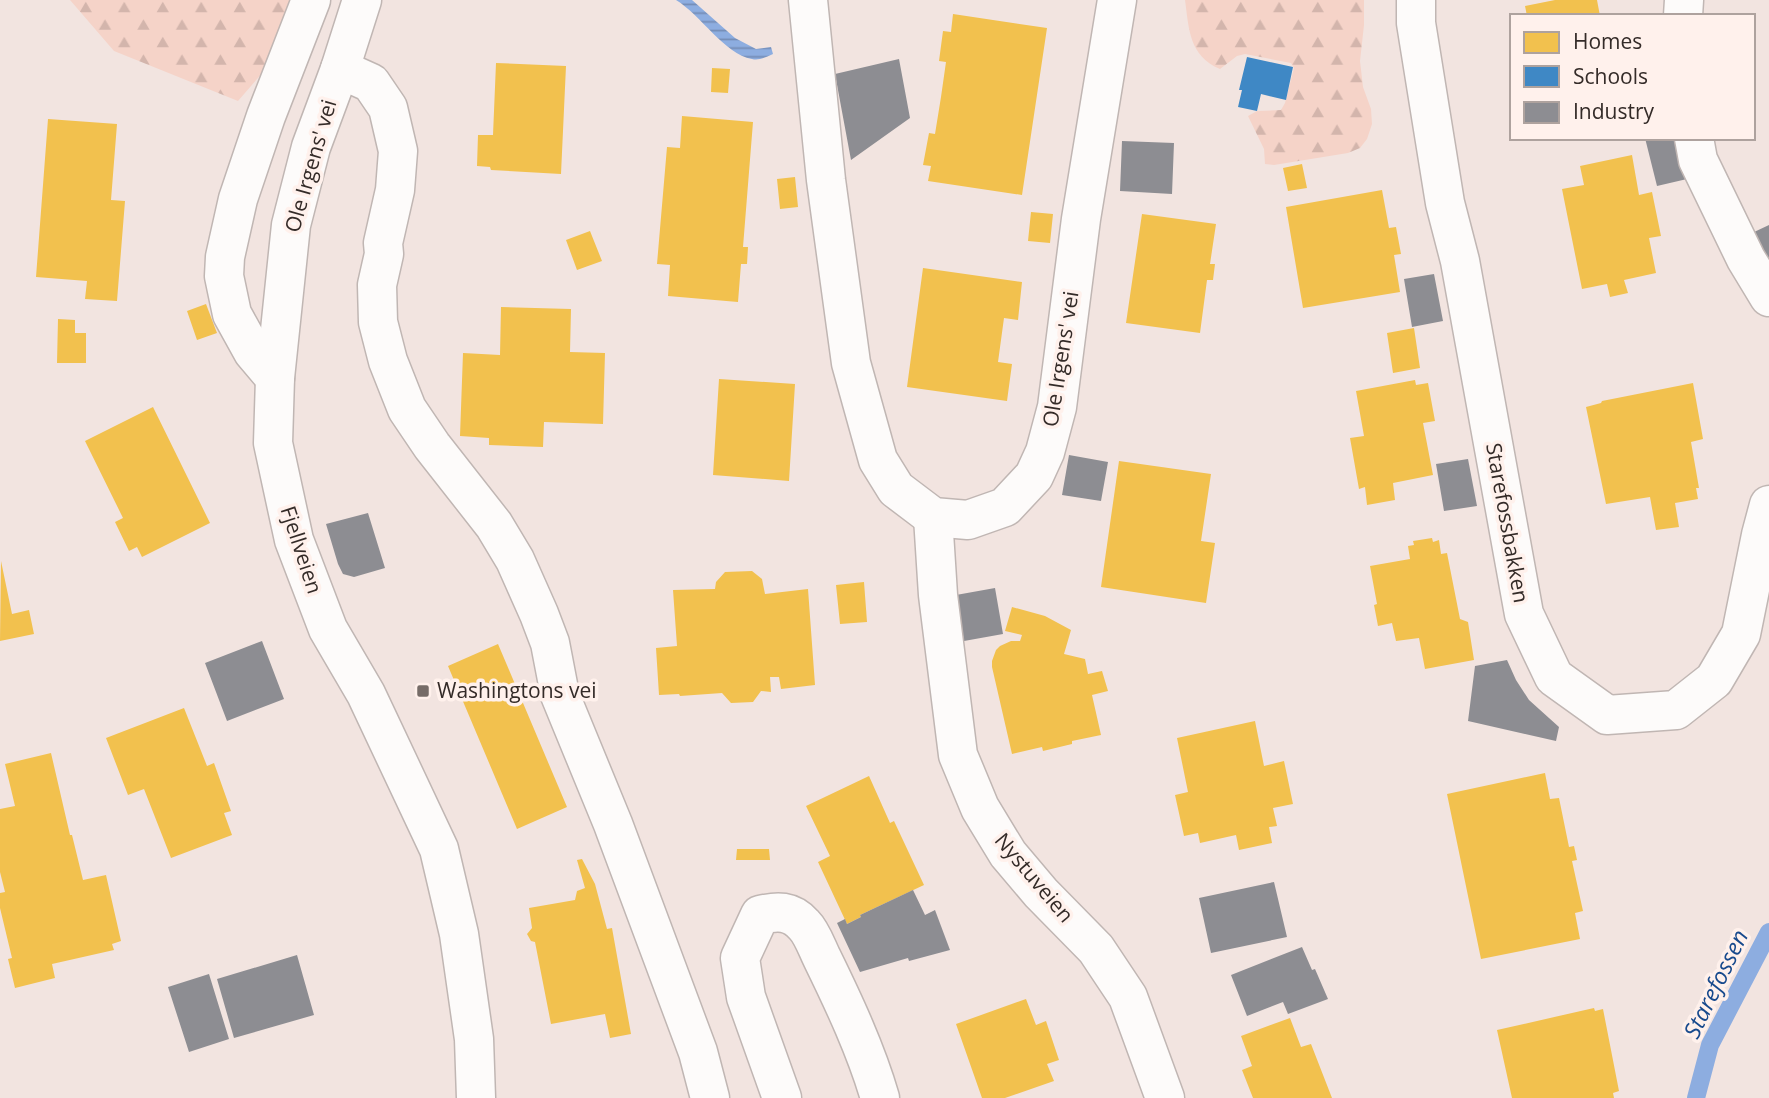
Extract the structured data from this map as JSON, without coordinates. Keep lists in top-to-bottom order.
{
  "streets": {
    "street": [
      "Ole Irgens' vei",
      "Starefossbakken",
      "Fjellveien",
      "Nystuveien"
    ]
  },
  "crossings": [
    ["Ole Irgens' vei", "Fjellveien"],
    ["Ole Irgens' vei", "Nystuveien"]
  ],
  "water": ["Starefossen"],
  "places": {
    "transit": ["Washingtons vei"]
  },
  "legend": ["Homes", "Schools", "Industry"]
}
